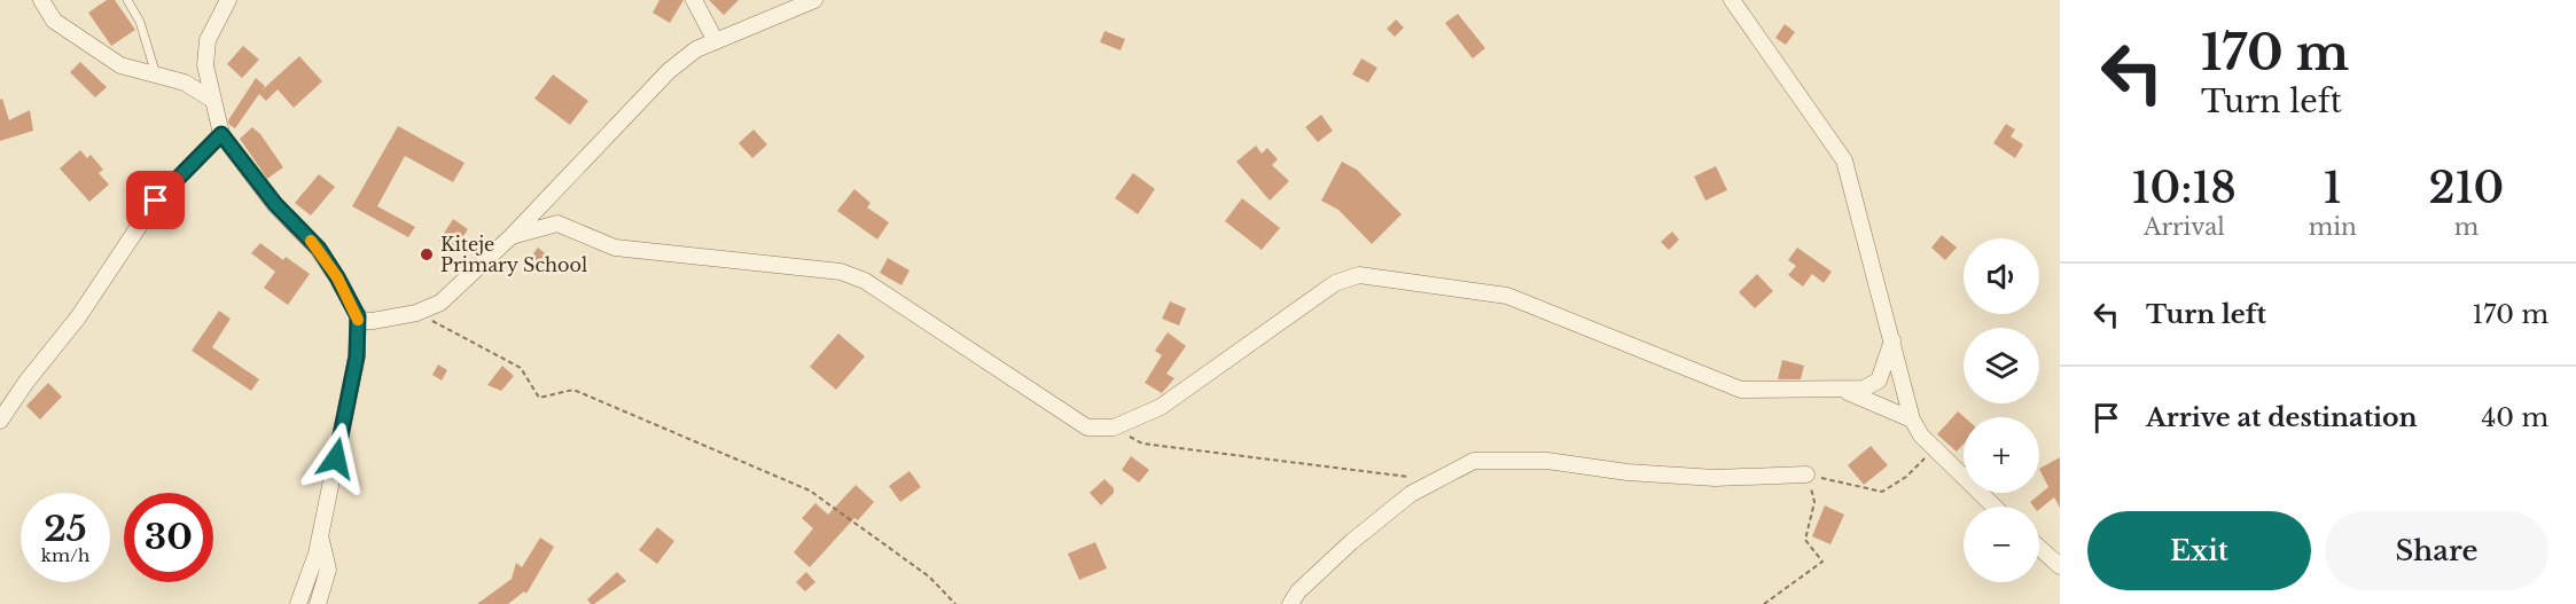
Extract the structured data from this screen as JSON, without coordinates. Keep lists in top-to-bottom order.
{
  "places": ["Kiteje Primary School"],
  "page": {
    "turn": ["170 m", "Turn left"],
    "eta": [
      "10:18",
      "Arrival",
      "1",
      "min",
      "210",
      "m"
    ],
    "map_buttons": ["+", "−"],
    "list": [
      {
        "name": "Turn left",
        "value": "170 m"
      },
      {
        "name": "Arrive at destination",
        "value": "40 m"
      }
    ],
    "speed": "25 km/h",
    "limit": "30",
    "buttons": ["Exit", "Share"]
  }
}
